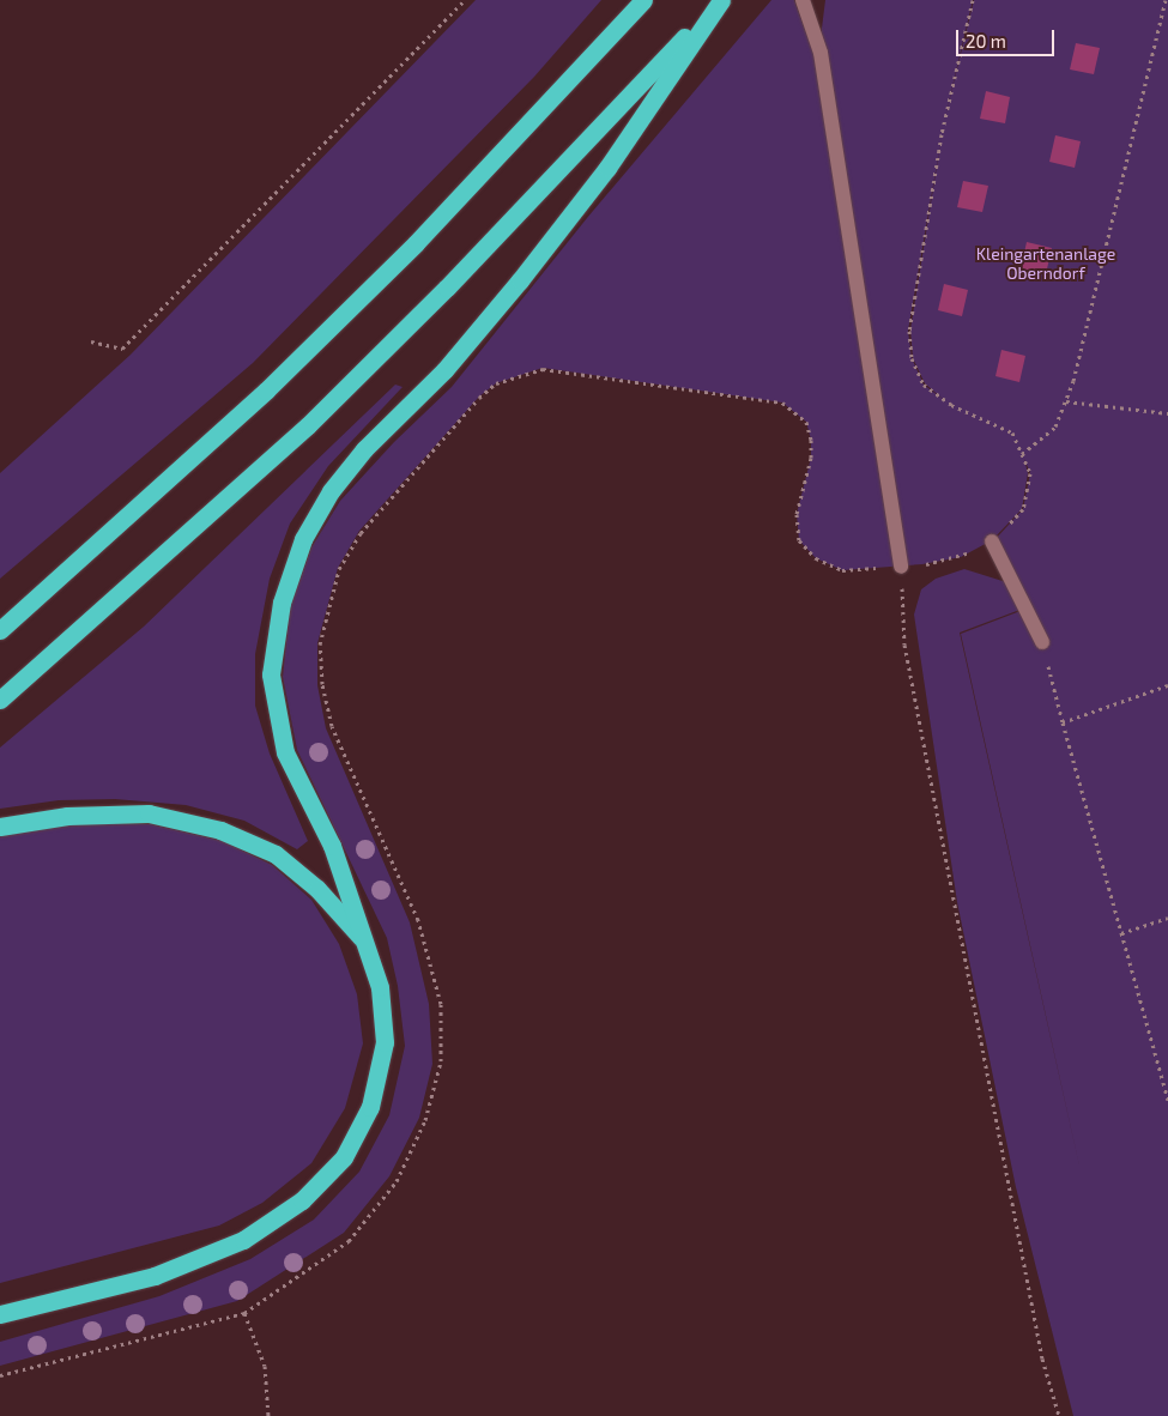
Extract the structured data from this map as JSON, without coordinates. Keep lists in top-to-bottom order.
{
  "parks": ["Kleingartenanlage Oberndorf"],
  "scale_bar": "20 m"
}
